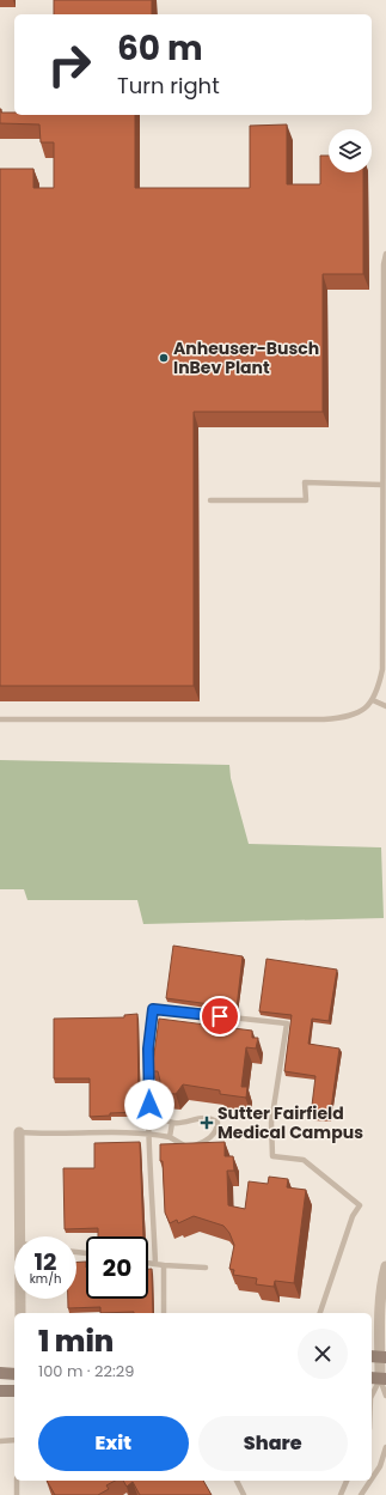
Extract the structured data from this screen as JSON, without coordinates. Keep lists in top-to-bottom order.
{
  "places": {
    "other": ["Anheuser-Busch InBev Plant"],
    "health": ["Sutter Fairfield Medical Campus"]
  },
  "page": {
    "turn": ["60 m", "Turn right"],
    "speed": "12 km/h",
    "limit": "20",
    "heading": ["1 min", "100 m · 22:29"],
    "buttons": ["Exit", "Share"]
  }
}
